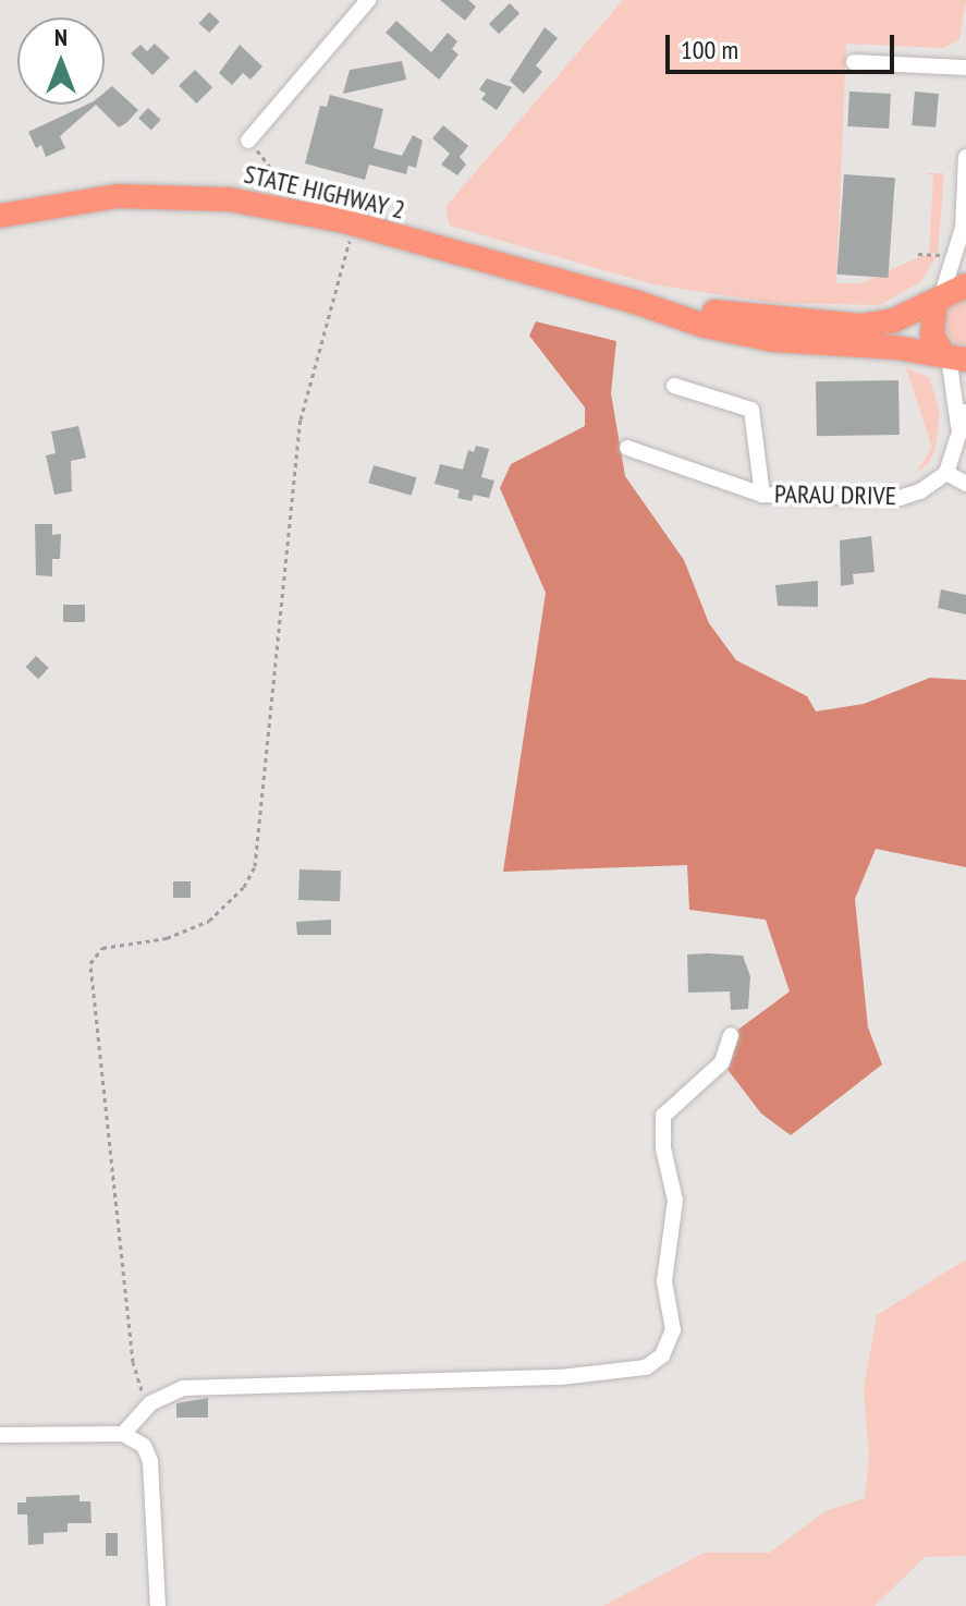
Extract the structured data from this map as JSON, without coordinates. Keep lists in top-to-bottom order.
{
  "streets": {
    "highway": ["STATE HIGHWAY 2"],
    "street": ["PARAU DRIVE"]
  },
  "scale_bar": "100 m",
  "north": "top"
}
